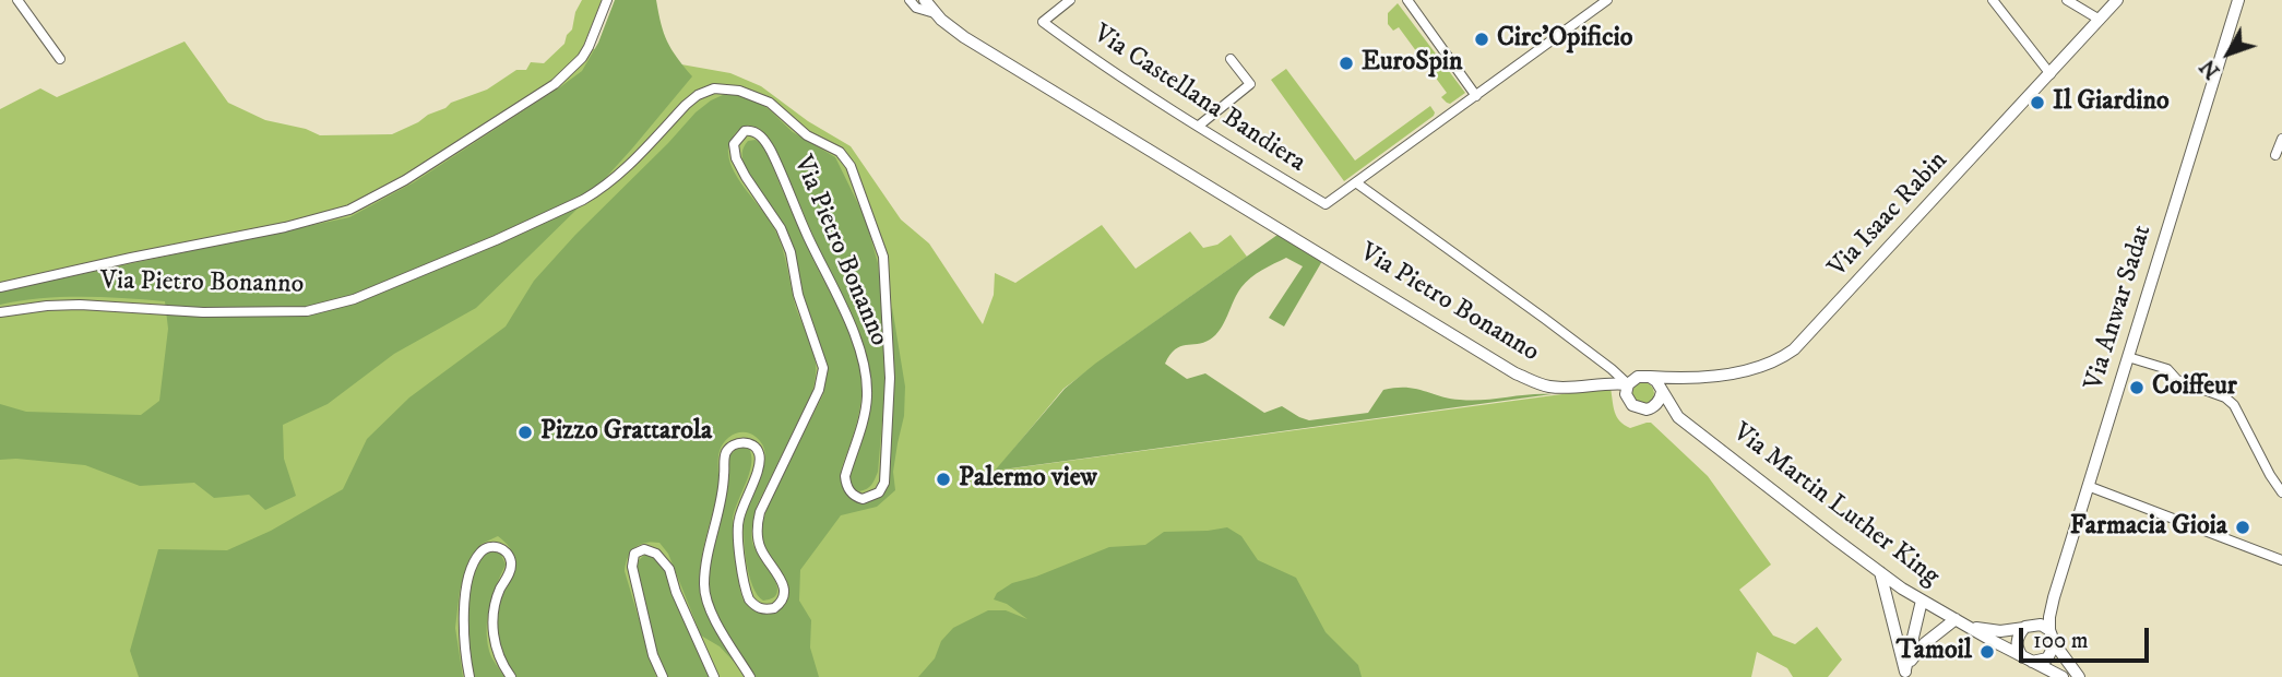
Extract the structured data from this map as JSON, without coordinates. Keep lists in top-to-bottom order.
{
  "streets": {
    "street": [
      "Via Castellana Bandiera",
      "Via Isaac Rabin",
      "Via Pietro Bonanno",
      "Via Anwar Sadat",
      "Via Martin Luther King"
    ]
  },
  "crossings": [
    ["Via Isaac Rabin", "Via Pietro Bonanno"],
    ["Via Isaac Rabin", "Via Martin Luther King"],
    ["Via Pietro Bonanno", "Via Martin Luther King"],
    ["Via Anwar Sadat", "Via Martin Luther King"]
  ],
  "places": [
    "Circ'Opificio",
    "EuroSpin",
    "Il Giardino",
    "Coiffeur",
    "Pizzo Grattarola",
    "Palermo view",
    "Farmacia Gioia",
    "Tamoil"
  ],
  "scale_bar": "100 m",
  "north": "bottom left"
}
